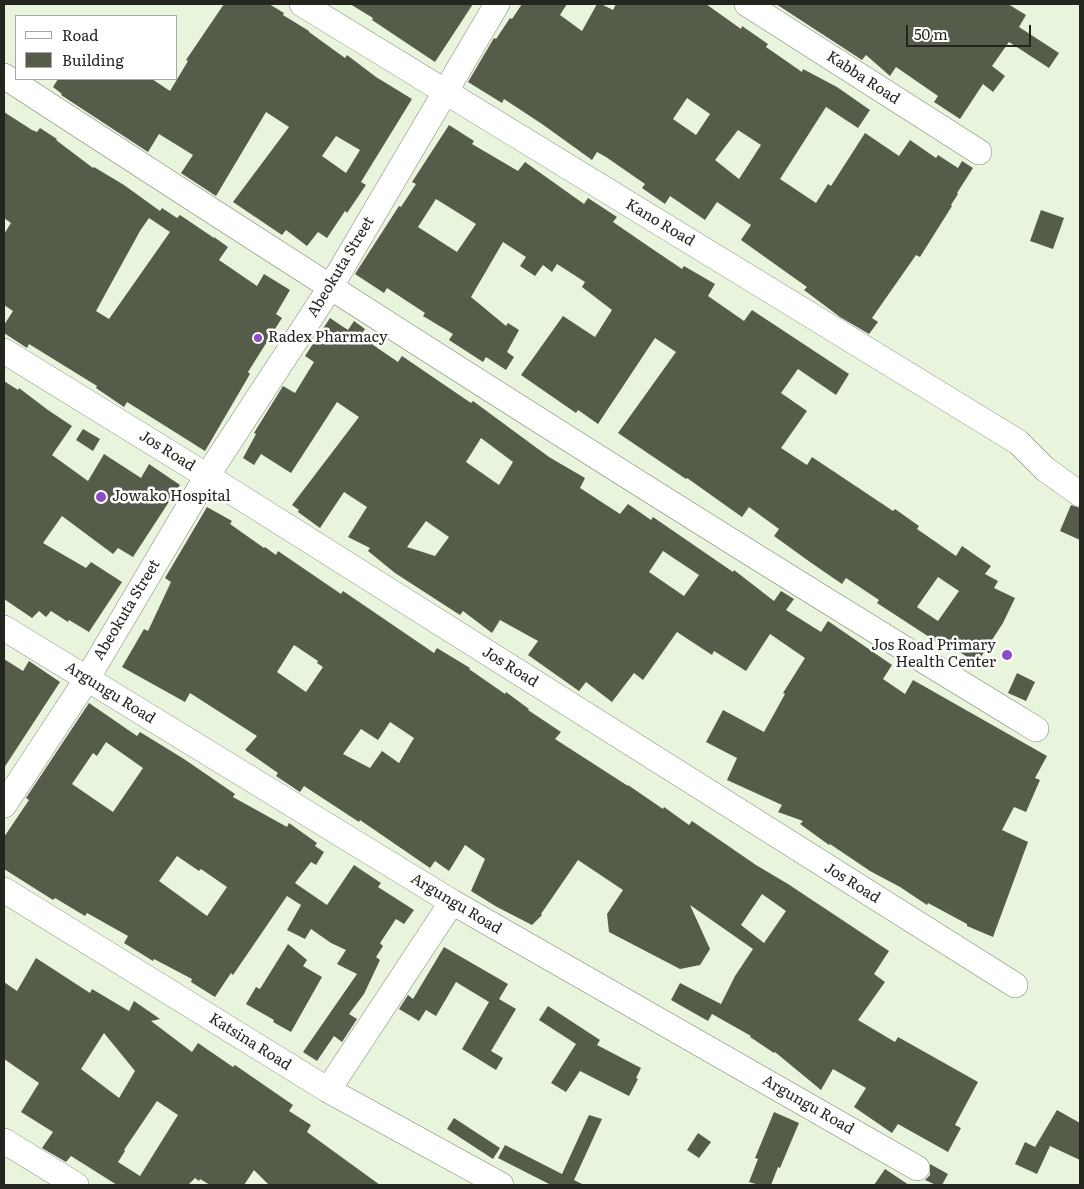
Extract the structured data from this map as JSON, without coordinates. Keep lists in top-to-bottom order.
{
  "streets": {
    "street": [
      "Kabba Road",
      "Kano Road",
      "Abeokuta Street",
      "Jos Road",
      "Argungu Road",
      "Katsina Road"
    ]
  },
  "crossings": [
    ["Kano Road", "Abeokuta Street"],
    ["Abeokuta Street", "Jos Road"],
    ["Abeokuta Street", "Argungu Road"]
  ],
  "places": ["Radex Pharmacy", "Jowako Hospital", "Jos Road Primary Health Center"],
  "legend": ["Road", "Building"],
  "scale_bar": "50 m"
}
